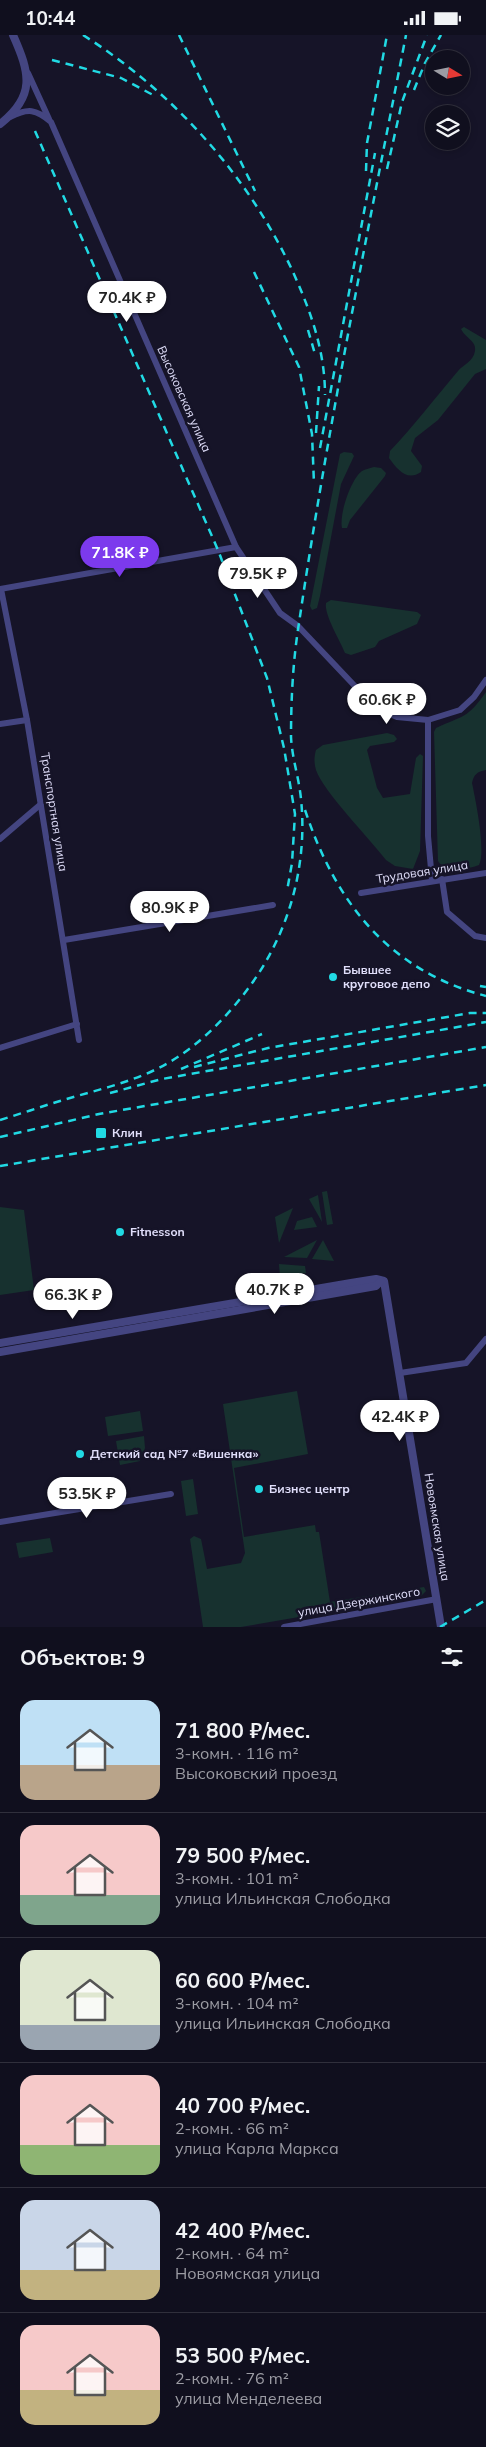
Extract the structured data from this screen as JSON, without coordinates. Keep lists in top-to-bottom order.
{
  "streets": {
    "street": [
      "Высоковская улица",
      "Транспортная улица",
      "Трудовая улица",
      "Новоямская улица",
      "улица Дзержинского"
    ]
  },
  "crossings": [
    ["Новоямская улица", "улица Дзержинского"]
  ],
  "places": {
    "other": [
      "Бывшее круговое депо",
      "Fitnesson",
      "Детский сад №7 «Вишенка»",
      "Бизнес центр"
    ],
    "transit": ["Клин"]
  },
  "north": "right",
  "page": {
    "status": "10:44",
    "price": [
      "70.4K ₽",
      "71.8K ₽",
      "79.5K ₽",
      "60.6K ₽",
      "80.9K ₽",
      "40.7K ₽",
      "66.3K ₽",
      "42.4K ₽",
      "53.5K ₽"
    ],
    "heading": "Объектов: 9",
    "list": [
      {
        "name": "71 800 ₽/мес.",
        "note": "3-комн. · 116 m² · Высоковский проезд"
      },
      {
        "name": "79 500 ₽/мес.",
        "note": "3-комн. · 101 m² · улица Ильинская Слободка"
      },
      {
        "name": "60 600 ₽/мес.",
        "note": "3-комн. · 104 m² · улица Ильинская Слободка"
      },
      {
        "name": "40 700 ₽/мес.",
        "note": "2-комн. · 66 m² · улица Карла Маркса"
      },
      {
        "name": "42 400 ₽/мес.",
        "note": "2-комн. · 64 m² · Новоямская улица"
      },
      {
        "name": "53 500 ₽/мес.",
        "note": "2-комн. · 76 m² · улица Менделеева"
      }
    ]
  }
}
